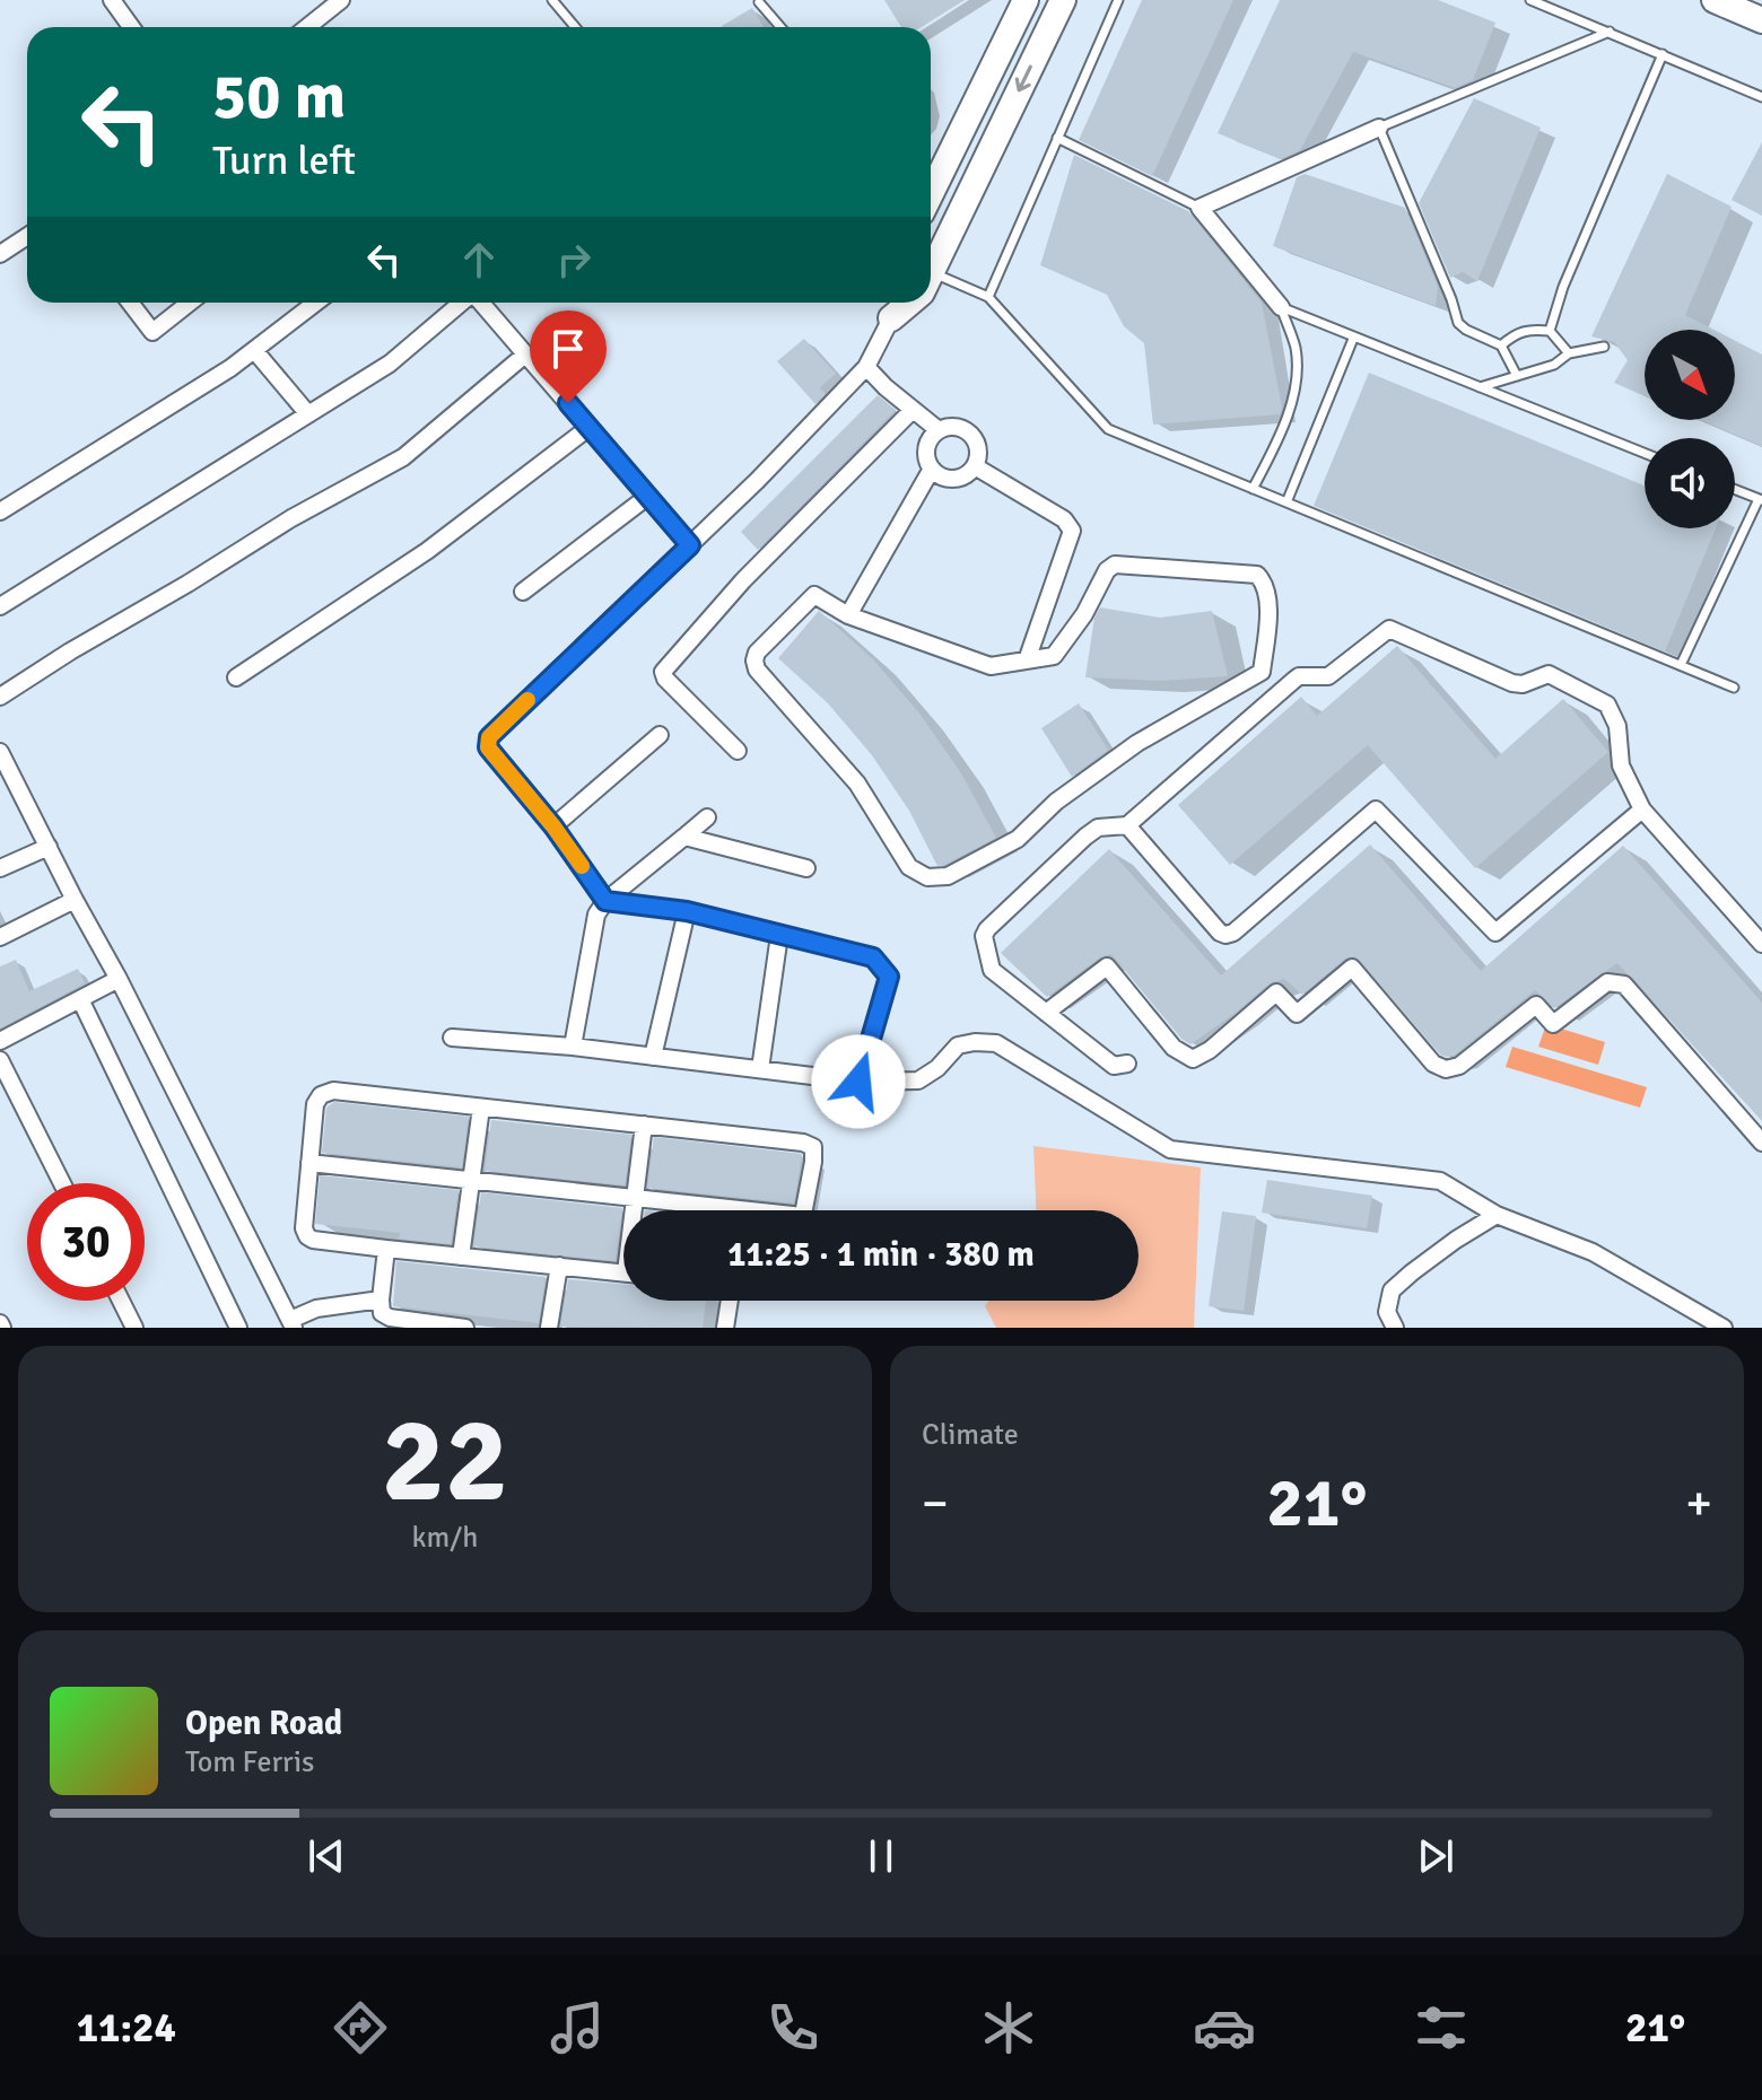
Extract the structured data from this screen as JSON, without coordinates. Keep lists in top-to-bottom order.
{
  "north": "bottom right",
  "page": {
    "turn": ["50 m", "Turn left"],
    "limit": "30",
    "trip": "11:25 · 1 min · 380 m",
    "tile": [
      ["22", "km/h"],
      "Climate"
    ],
    "heat": ["−", "21°", "+"],
    "song": ["Open Road", "Tom Ferris"],
    "tabs": ["11:24", "21°"]
  }
}
